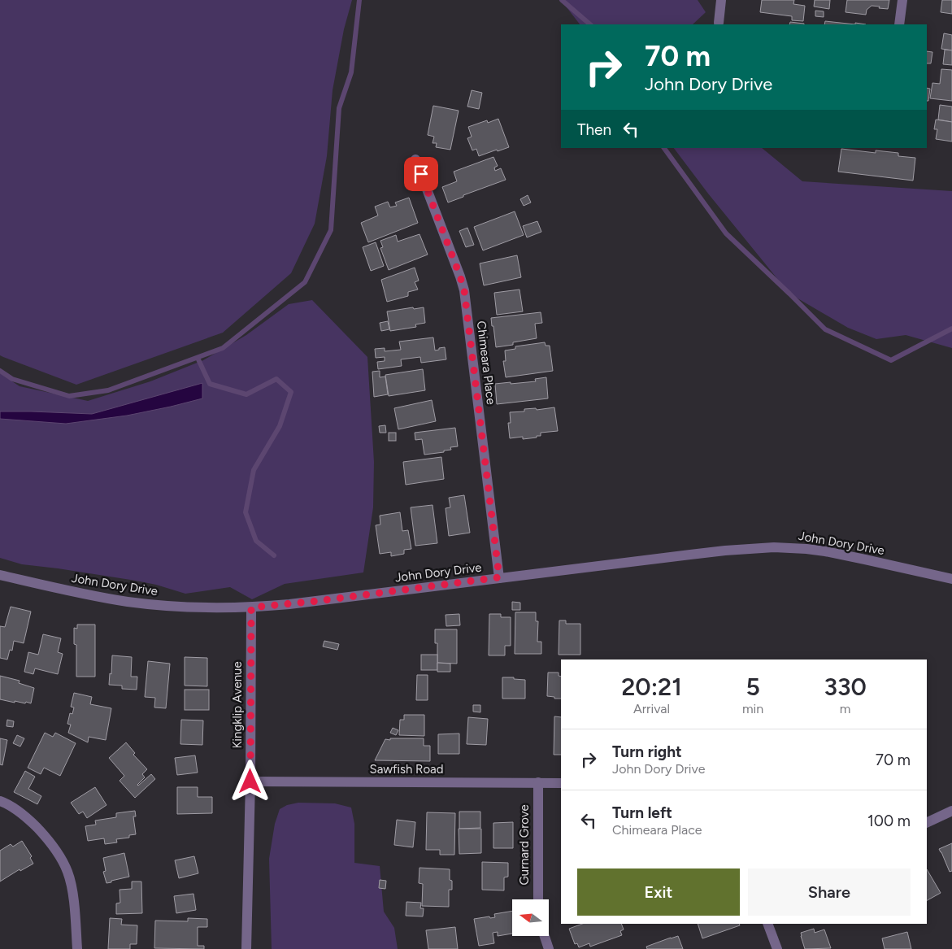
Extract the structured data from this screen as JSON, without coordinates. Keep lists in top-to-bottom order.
{
  "streets": {
    "street": [
      "Chimeara Place",
      "John Dory Drive",
      "Kingklip Avenue",
      "Sawfish Road",
      "Gurnard Grove"
    ]
  },
  "crossings": [
    ["Chimeara Place", "John Dory Drive"],
    ["John Dory Drive", "Kingklip Avenue"],
    ["Kingklip Avenue", "Sawfish Road"],
    ["Sawfish Road", "Gurnard Grove"]
  ],
  "north": "left",
  "page": {
    "turn": ["70 m", "John Dory Drive"],
    "then": "Then",
    "eta": [
      "20:21",
      "Arrival",
      "5",
      "min",
      "330",
      "m"
    ],
    "list": [
      {
        "name": "Turn right",
        "note": "John Dory Drive",
        "value": "70 m"
      },
      {
        "name": "Turn left",
        "note": "Chimeara Place",
        "value": "100 m"
      }
    ],
    "buttons": ["Exit", "Share"]
  }
}
